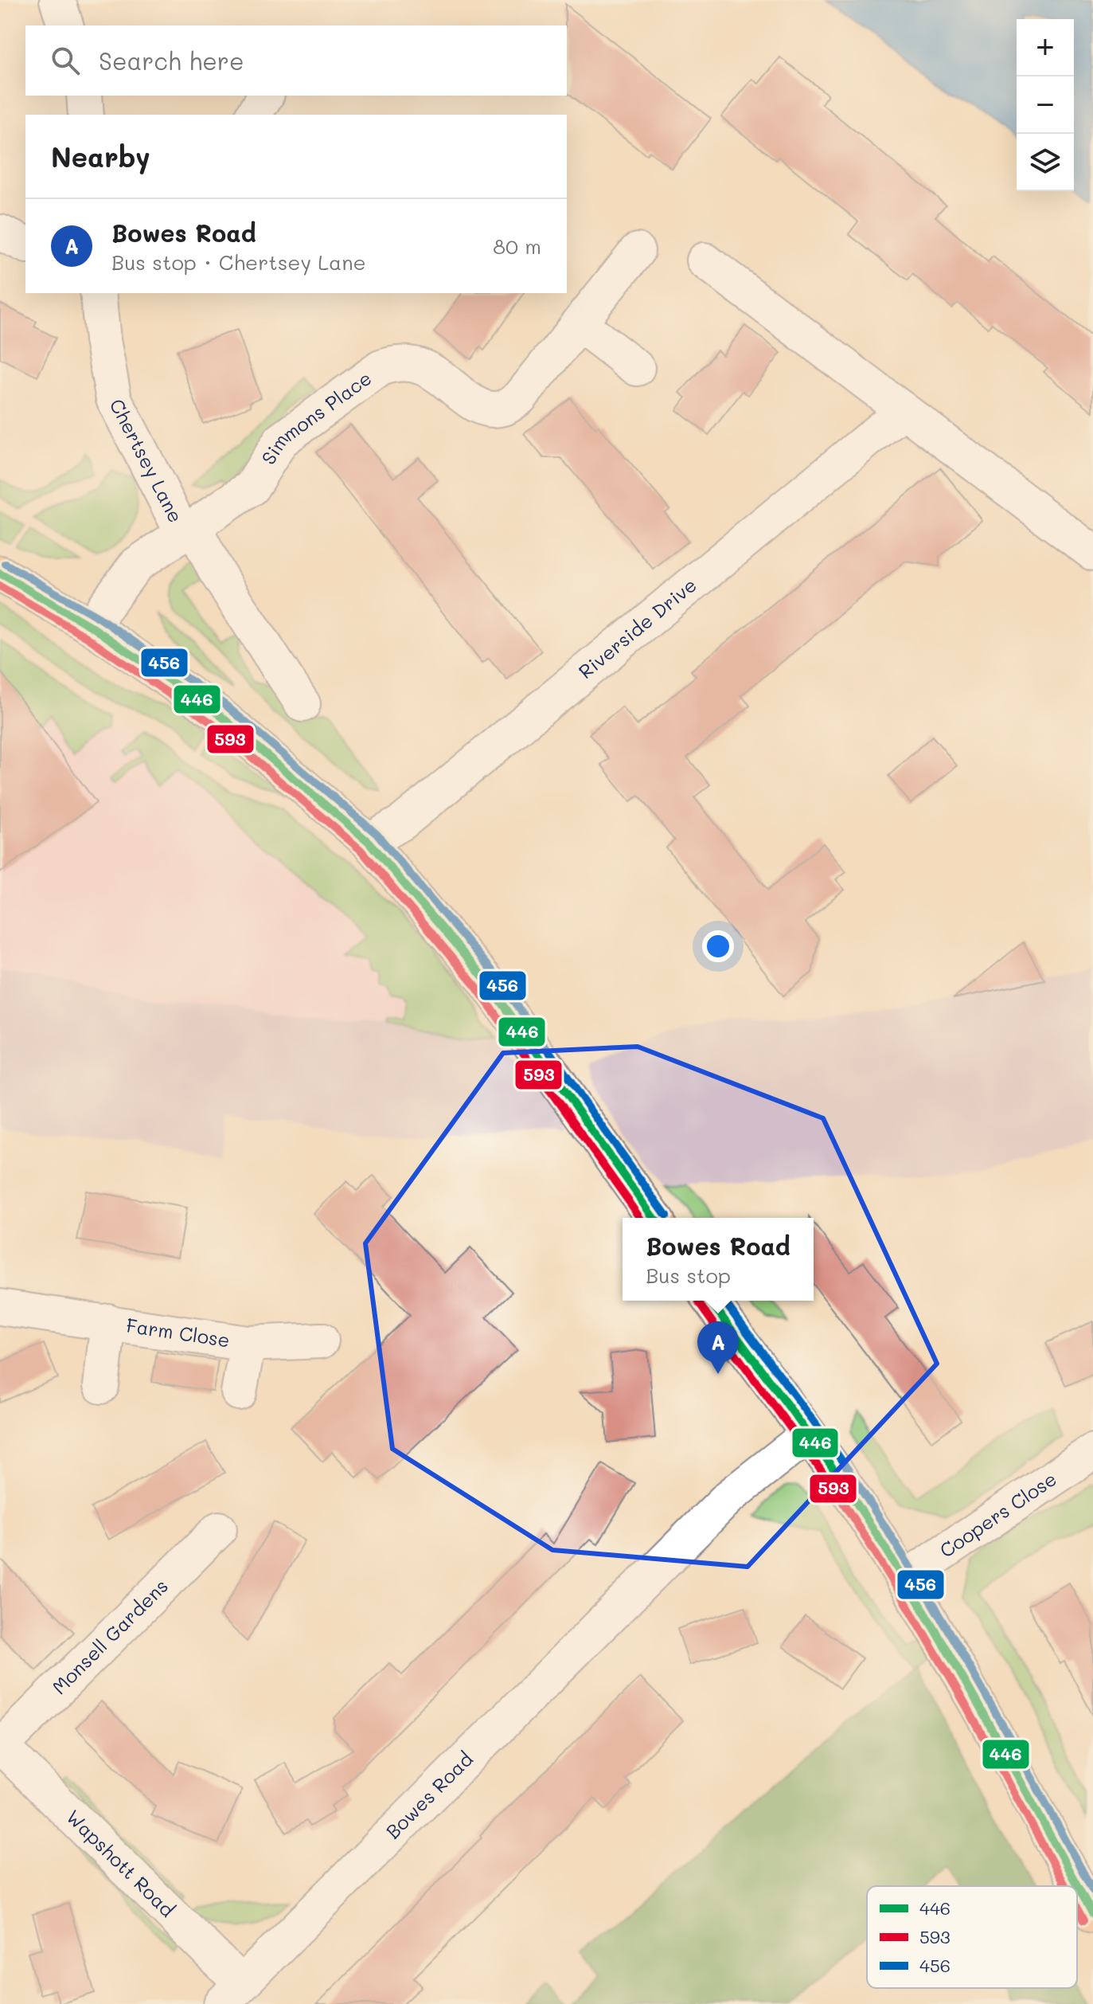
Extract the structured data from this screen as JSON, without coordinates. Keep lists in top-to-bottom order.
{
  "streets": {
    "street": [
      "Simmons Place",
      "Chertsey Lane",
      "Riverside Drive",
      "Farm Close",
      "Coopers Close",
      "Monsell Gardens",
      "Bowes Road",
      "Wapshott Road"
    ]
  },
  "crossings": [
    ["Simmons Place", "Chertsey Lane"],
    ["Monsell Gardens", "Wapshott Road"],
    ["Bowes Road", "Wapshott Road"]
  ],
  "lines": ["transit line 456", "transit line 446", "transit line 593"],
  "legend": ["446", "593", "456"],
  "page": {
    "map_buttons": ["+", "−"],
    "search": "Search here",
    "heading": "Nearby",
    "list": [
      {
        "mark": "A",
        "name": "Bowes Road",
        "note": "Bus stop · Chertsey Lane",
        "value": "80 m"
      }
    ],
    "popup": ["Bowes Road", "Bus stop"],
    "pins": "A"
  }
}
